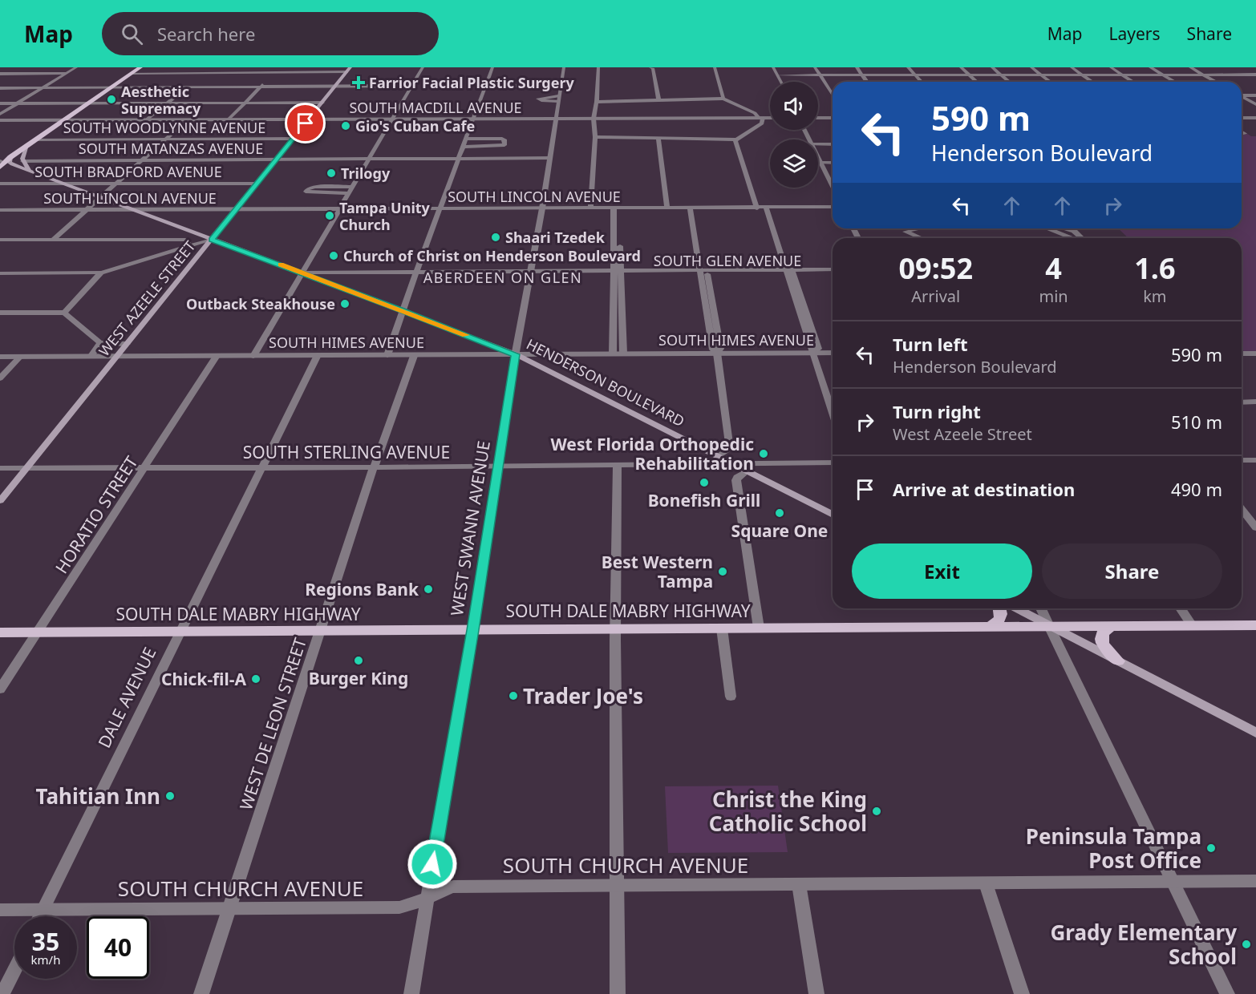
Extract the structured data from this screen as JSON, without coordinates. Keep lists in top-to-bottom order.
{
  "streets": {
    "main road": ["WEST AZEELE STREET", "HENDERSON BOULEVARD", "SOUTH DALE MABRY HIGHWAY"],
    "street": [
      "SOUTH MACDILL AVENUE",
      "SOUTH WOODLYNNE AVENUE",
      "SOUTH MATANZAS AVENUE",
      "SOUTH BRADFORD AVENUE",
      "SOUTH LINCOLN AVENUE",
      "SOUTH GLEN AVENUE",
      "SOUTH HIMES AVENUE",
      "SOUTH STERLING AVENUE",
      "HORATIO STREET",
      "WEST SWANN AVENUE",
      "DALE AVENUE",
      "WEST DE LEON STREET",
      "SOUTH CHURCH AVENUE"
    ]
  },
  "crossings": [
    ["SOUTH MACDILL AVENUE", "WEST AZEELE STREET"],
    ["SOUTH MACDILL AVENUE", "WEST SWANN AVENUE"],
    ["SOUTH WOODLYNNE AVENUE", "WEST AZEELE STREET"],
    ["SOUTH MATANZAS AVENUE", "WEST AZEELE STREET"],
    ["SOUTH MATANZAS AVENUE", "WEST SWANN AVENUE"],
    ["SOUTH BRADFORD AVENUE", "WEST AZEELE STREET"],
    ["SOUTH BRADFORD AVENUE", "HENDERSON BOULEVARD"],
    ["SOUTH LINCOLN AVENUE", "WEST AZEELE STREET"],
    ["SOUTH LINCOLN AVENUE", "HENDERSON BOULEVARD"],
    ["SOUTH LINCOLN AVENUE", "WEST SWANN AVENUE"],
    ["SOUTH GLEN AVENUE", "HENDERSON BOULEVARD"],
    ["SOUTH GLEN AVENUE", "WEST SWANN AVENUE"],
    ["WEST AZEELE STREET", "SOUTH HIMES AVENUE"],
    ["WEST AZEELE STREET", "HENDERSON BOULEVARD"],
    ["WEST AZEELE STREET", "SOUTH STERLING AVENUE"],
    ["SOUTH HIMES AVENUE", "HENDERSON BOULEVARD"],
    ["SOUTH HIMES AVENUE", "HORATIO STREET"],
    ["SOUTH HIMES AVENUE", "WEST SWANN AVENUE"],
    ["SOUTH HIMES AVENUE", "DALE AVENUE"],
    ["SOUTH HIMES AVENUE", "WEST DE LEON STREET"],
    ["HENDERSON BOULEVARD", "SOUTH STERLING AVENUE"],
    ["HENDERSON BOULEVARD", "WEST SWANN AVENUE"],
    ["SOUTH STERLING AVENUE", "HORATIO STREET"],
    ["SOUTH STERLING AVENUE", "WEST SWANN AVENUE"],
    ["SOUTH STERLING AVENUE", "DALE AVENUE"],
    ["SOUTH STERLING AVENUE", "WEST DE LEON STREET"],
    ["HORATIO STREET", "SOUTH DALE MABRY HIGHWAY"],
    ["WEST SWANN AVENUE", "SOUTH DALE MABRY HIGHWAY"],
    ["WEST SWANN AVENUE", "SOUTH CHURCH AVENUE"],
    ["SOUTH DALE MABRY HIGHWAY", "DALE AVENUE"],
    ["SOUTH DALE MABRY HIGHWAY", "WEST DE LEON STREET"],
    ["DALE AVENUE", "SOUTH CHURCH AVENUE"],
    ["WEST DE LEON STREET", "SOUTH CHURCH AVENUE"]
  ],
  "districts": ["ABERDEEN ON GLEN"],
  "places": {
    "health": ["Farrior Facial Plastic Surgery"],
    "other": [
      "Aesthetic Supremacy",
      "Gio's Cuban Cafe",
      "Trilogy",
      "Tampa Unity Church",
      "Shaari Tzedek",
      "Church of Christ on Henderson Boulevard",
      "Outback Steakhouse",
      "West Florida Orthopedic Rehabilitation",
      "Bonefish Grill",
      "Square One",
      "Best Western Tampa",
      "Regions Bank",
      "Burger King",
      "Chick-fil-A",
      "Trader Joe's",
      "Tahitian Inn",
      "Christ the King Catholic School",
      "Peninsula Tampa Post Office",
      "Grady Elementary School"
    ]
  },
  "page": {
    "header": "Map",
    "search": "Search here",
    "nav": ["Map", "Layers", "Share"],
    "turn": ["590 m", "Henderson Boulevard"],
    "eta": [
      "09:52",
      "Arrival",
      "4",
      "min",
      "1.6",
      "km"
    ],
    "list": [
      {
        "name": "Turn left",
        "note": "Henderson Boulevard",
        "value": "590 m"
      },
      {
        "name": "Turn right",
        "note": "West Azeele Street",
        "value": "510 m"
      },
      {
        "name": "Arrive at destination",
        "value": "490 m"
      }
    ],
    "buttons": ["Exit", "Share"],
    "speed": "35 km/h",
    "limit": "40"
  }
}
